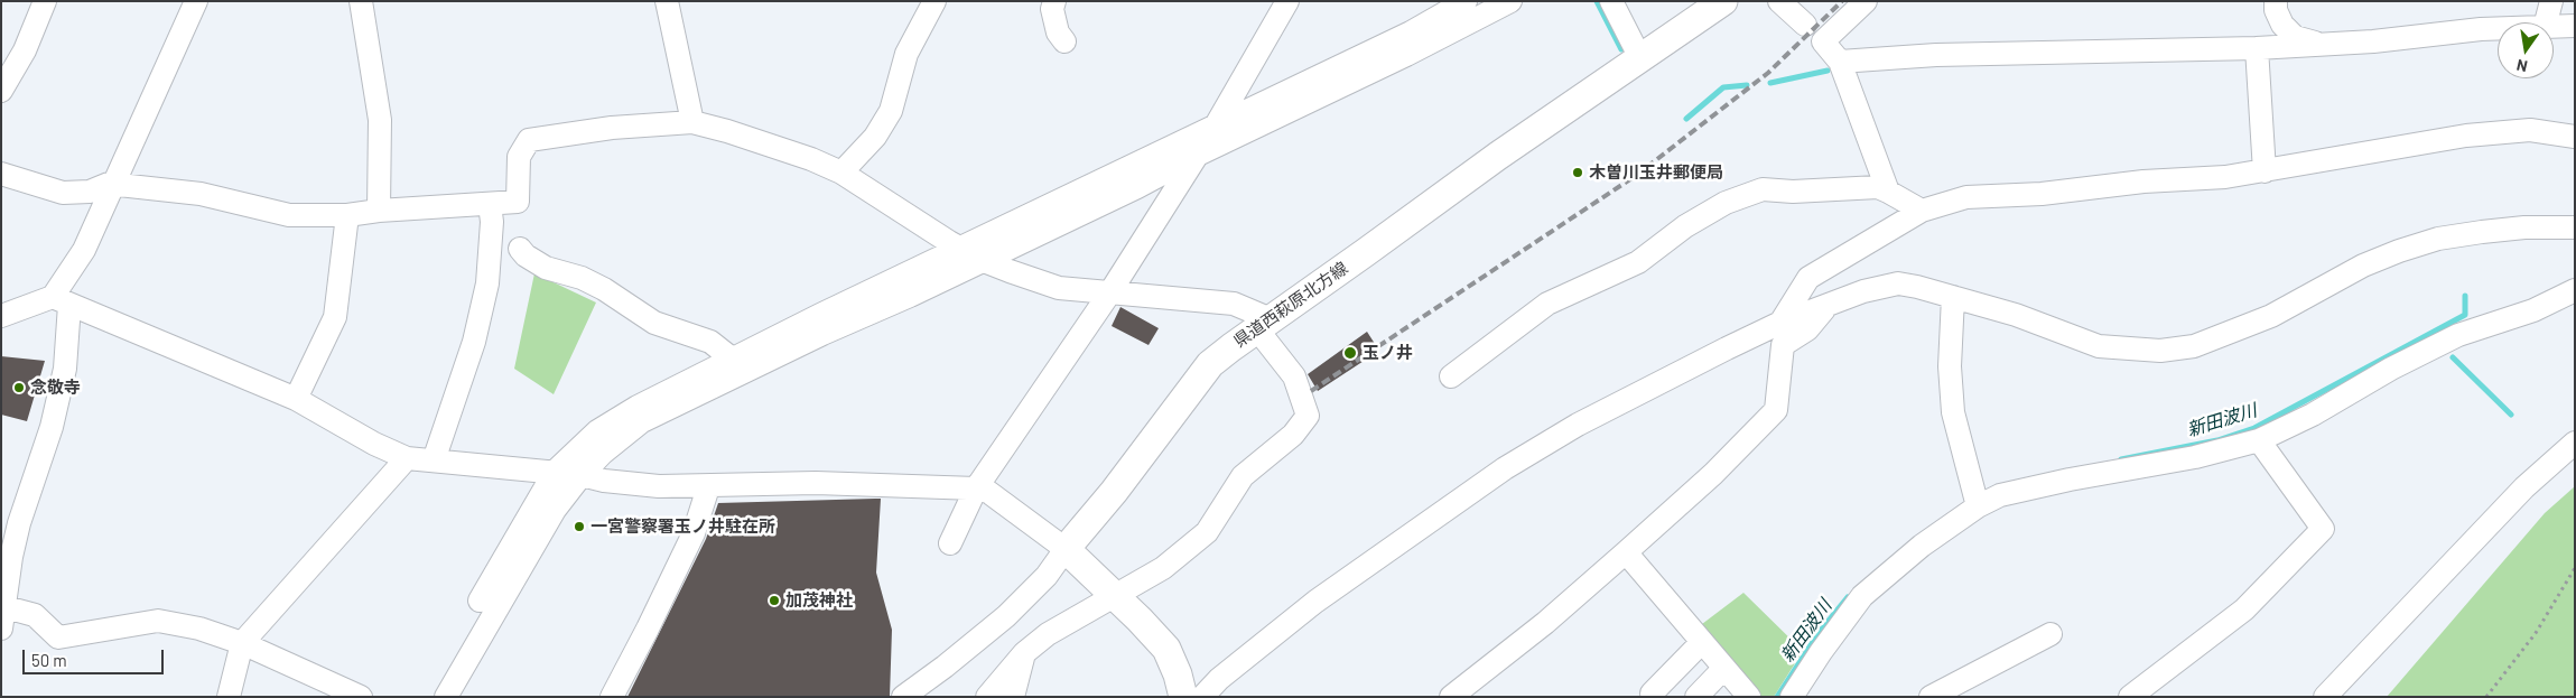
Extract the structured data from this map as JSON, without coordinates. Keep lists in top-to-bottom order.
{
  "streets": {
    "main road": ["県道西萩原北方線"]
  },
  "water": ["新田波川"],
  "places": [
    "木曽川玉井郵便局",
    "玉ノ井",
    "念敬寺",
    "一宮警察署玉ノ井駐在所",
    "加茂神社"
  ],
  "scale_bar": "50 m",
  "north": "bottom"
}
